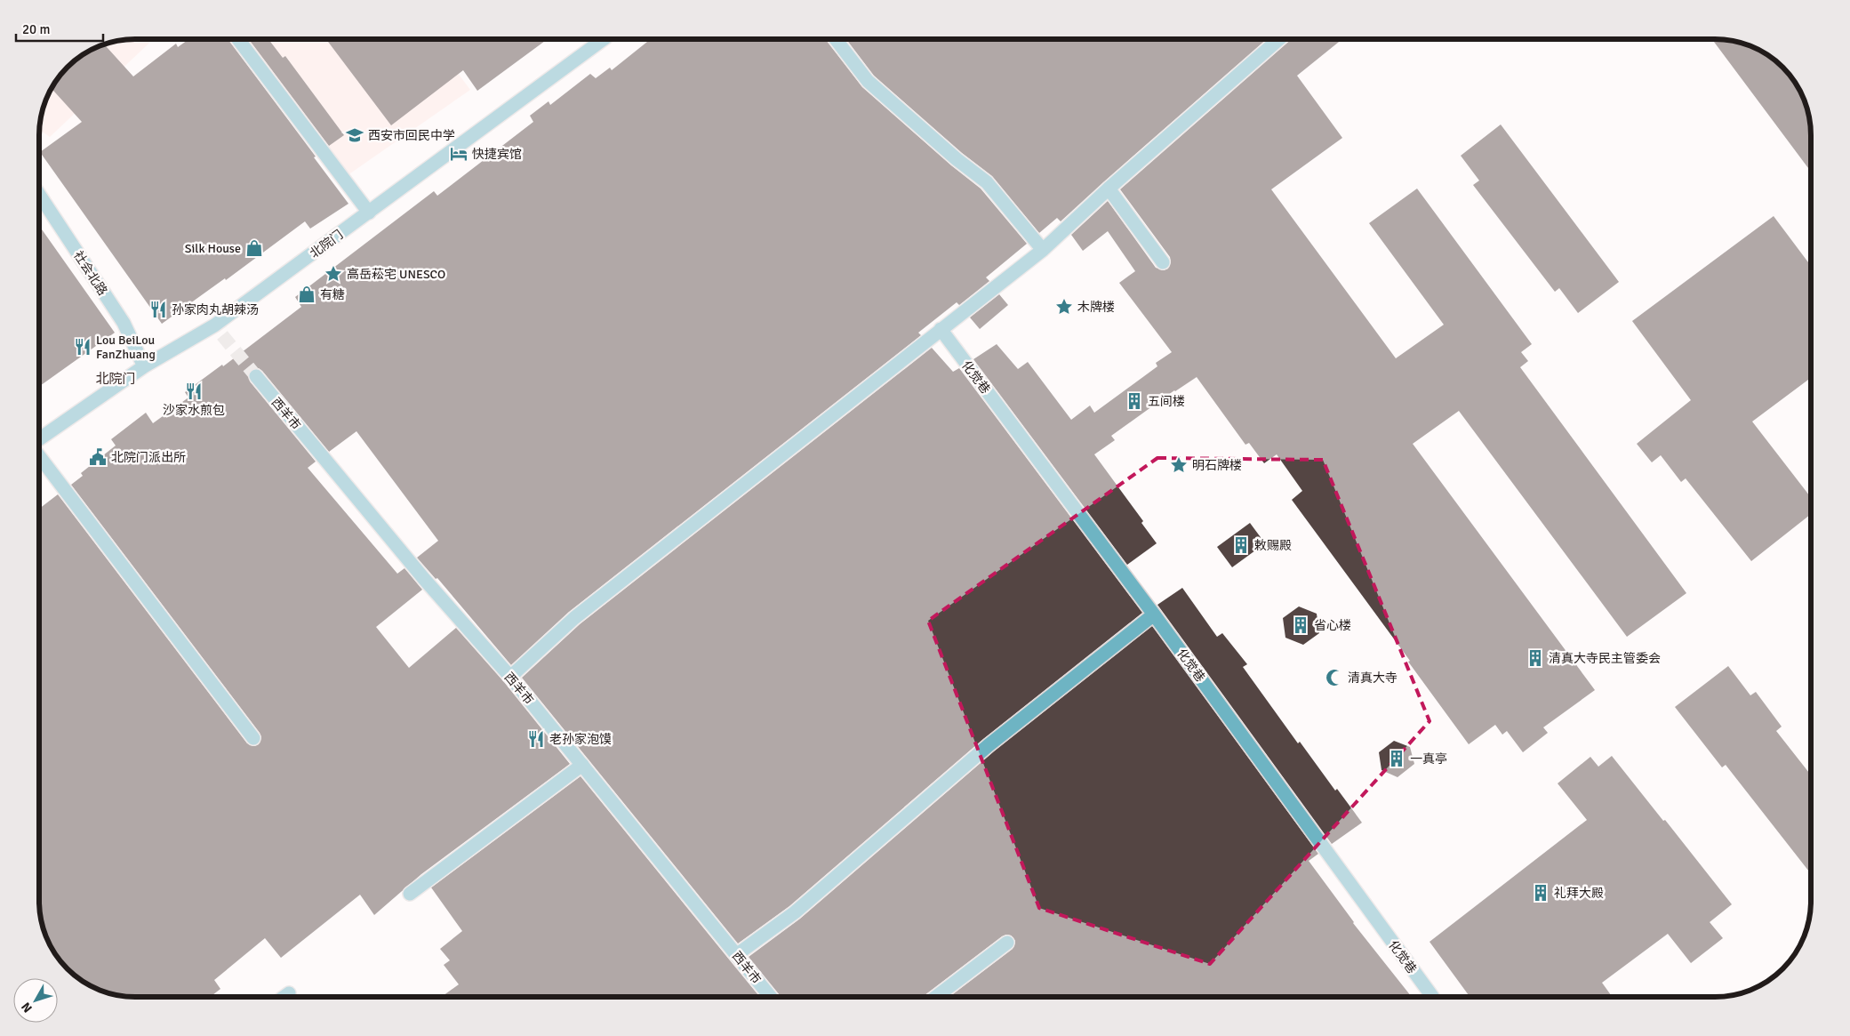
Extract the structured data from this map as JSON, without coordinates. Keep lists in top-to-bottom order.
{
  "streets": {
    "street": [
      "北院门",
      "社会北路",
      "化觉巷",
      "西羊市"
    ]
  },
  "crossings": [
    ["北院门", "社会北路"]
  ],
  "districts": ["北院门"],
  "places": {
    "school or university": ["西安市回民中学"],
    "hotel": ["快捷宾馆"],
    "shop": ["Silk House", "有糖"],
    "place": ["高岳菘宅 UNESCO", "木牌楼", "明石牌楼"],
    "restaurant": [
      "孙家肉丸胡辣汤",
      "Lou BeiLou FanZhuang",
      "沙家水煎包",
      "老孙家泡馍"
    ],
    "building": [
      "五间楼",
      "敕赐殿",
      "省心楼",
      "清真大寺民主管委会",
      "一真亭",
      "礼拜大殿"
    ],
    "public building": ["北院门派出所"],
    "mosque": ["清真大寺"]
  },
  "scale_bar": "20 m",
  "north": "bottom left"
}
